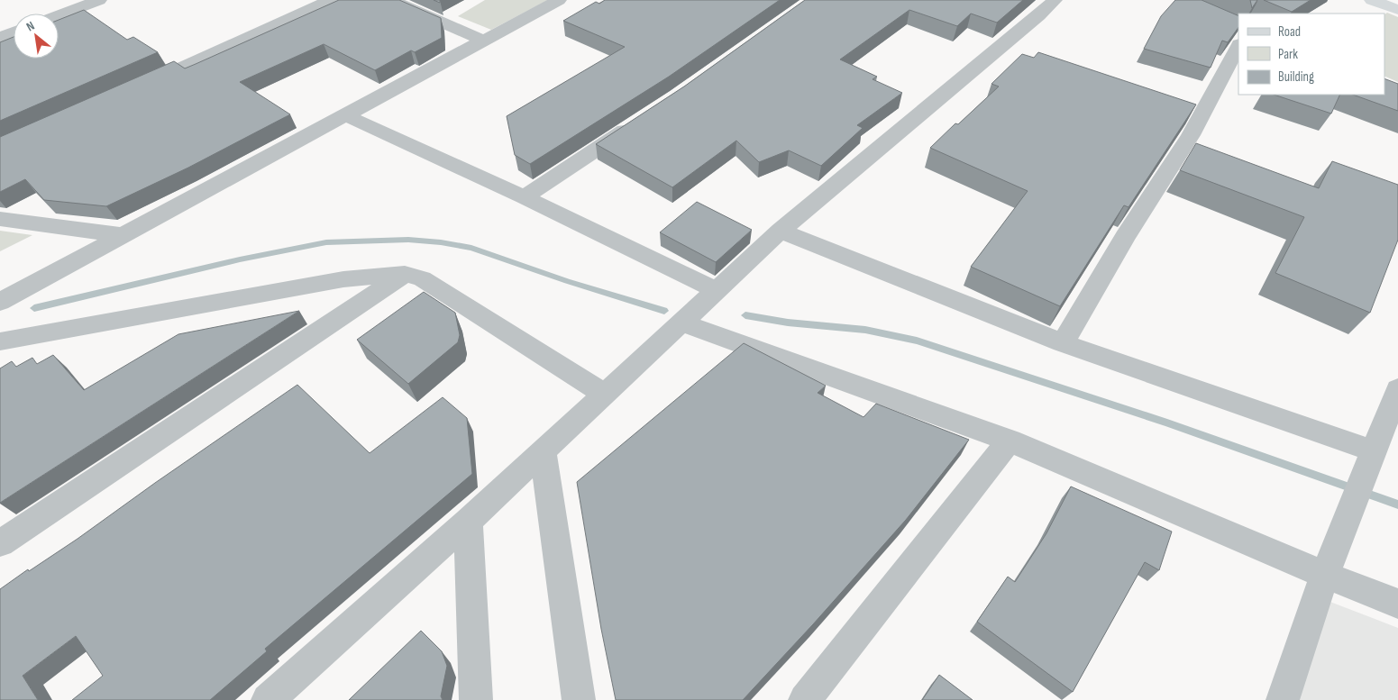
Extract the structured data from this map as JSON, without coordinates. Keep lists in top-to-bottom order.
{
  "legend": ["Road", "Park", "Building"],
  "north": "top left"
}
